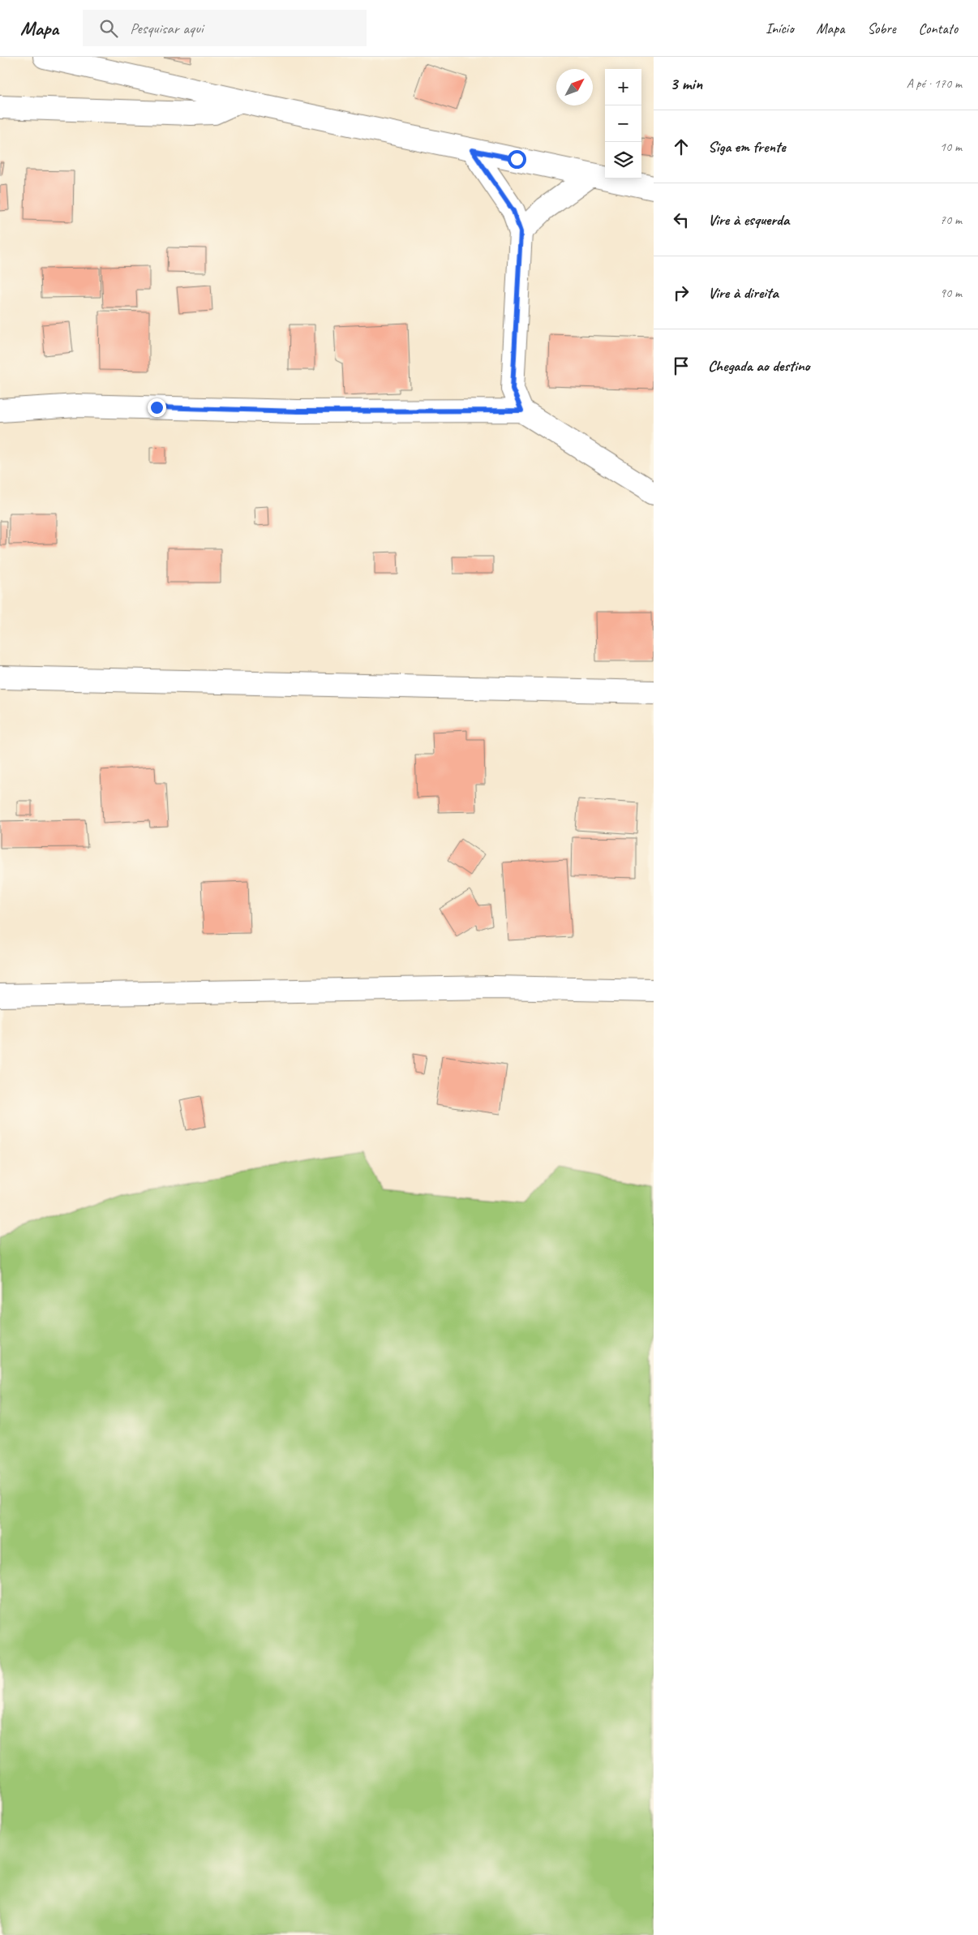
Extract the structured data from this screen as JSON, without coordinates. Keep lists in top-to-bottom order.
{
  "north": "top right",
  "page": {
    "header": "Mapa",
    "search": "Pesquisar aqui",
    "nav": [
      "Início",
      "Mapa",
      "Sobre",
      "Contato"
    ],
    "heading": ["3 min", "A pé · 170 m"],
    "map_buttons": ["+", "−"],
    "list": [
      ["Siga em frente", "10 m"],
      ["Vire à esquerda", "70 m"],
      ["Vire à direita", "90 m"],
      "Chegada ao destino"
    ]
  }
}
